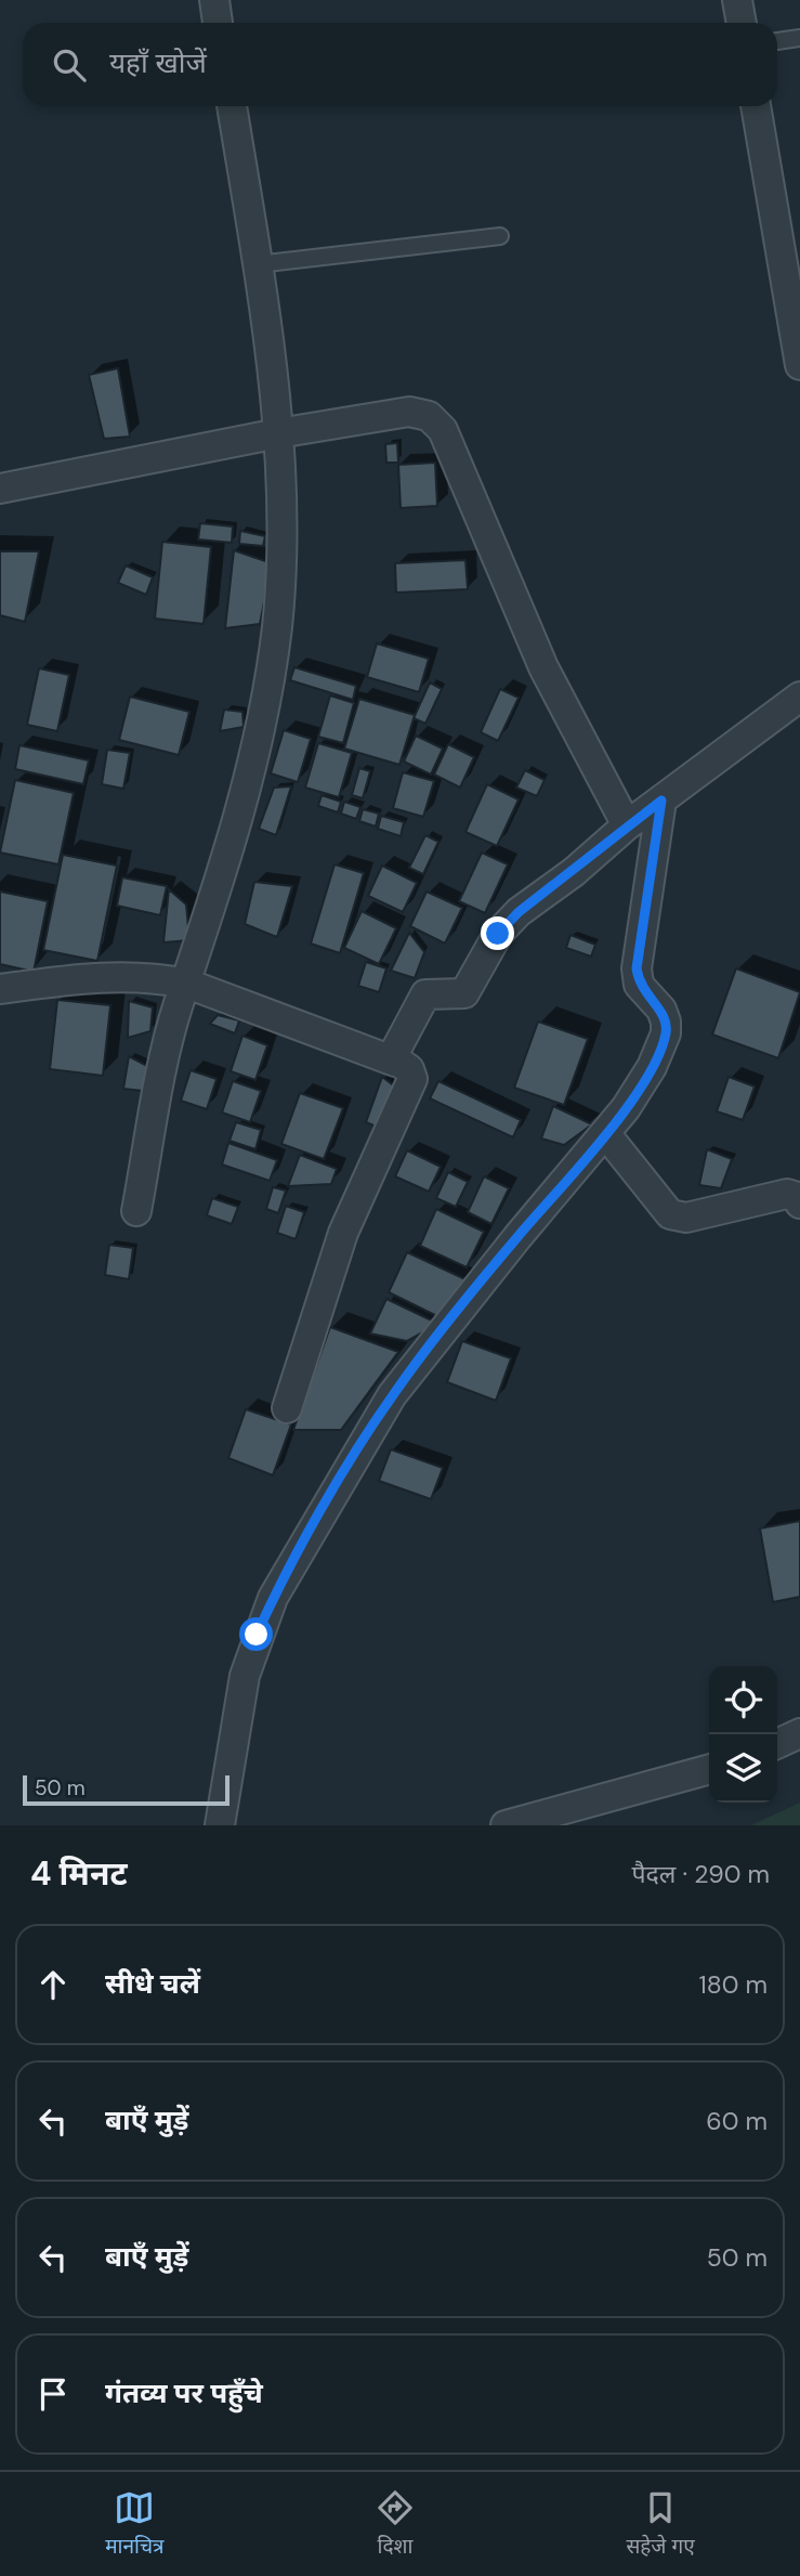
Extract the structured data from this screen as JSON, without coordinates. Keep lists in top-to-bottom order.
{
  "scale_bar": "50 m",
  "page": {
    "search": "यहाँ खोजें",
    "scale": "50 m",
    "heading": ["4 मिनट", "पैदल · 290 m"],
    "list": [
      ["सीधे चलें", "180 m"],
      ["बाएँ मुड़ें", "60 m"],
      ["बाएँ मुड़ें", "50 m"],
      "गंतव्य पर पहुँचे"
    ],
    "nav": ["मानचित्र", "दिशा", "सहेजे गए"]
  }
}
